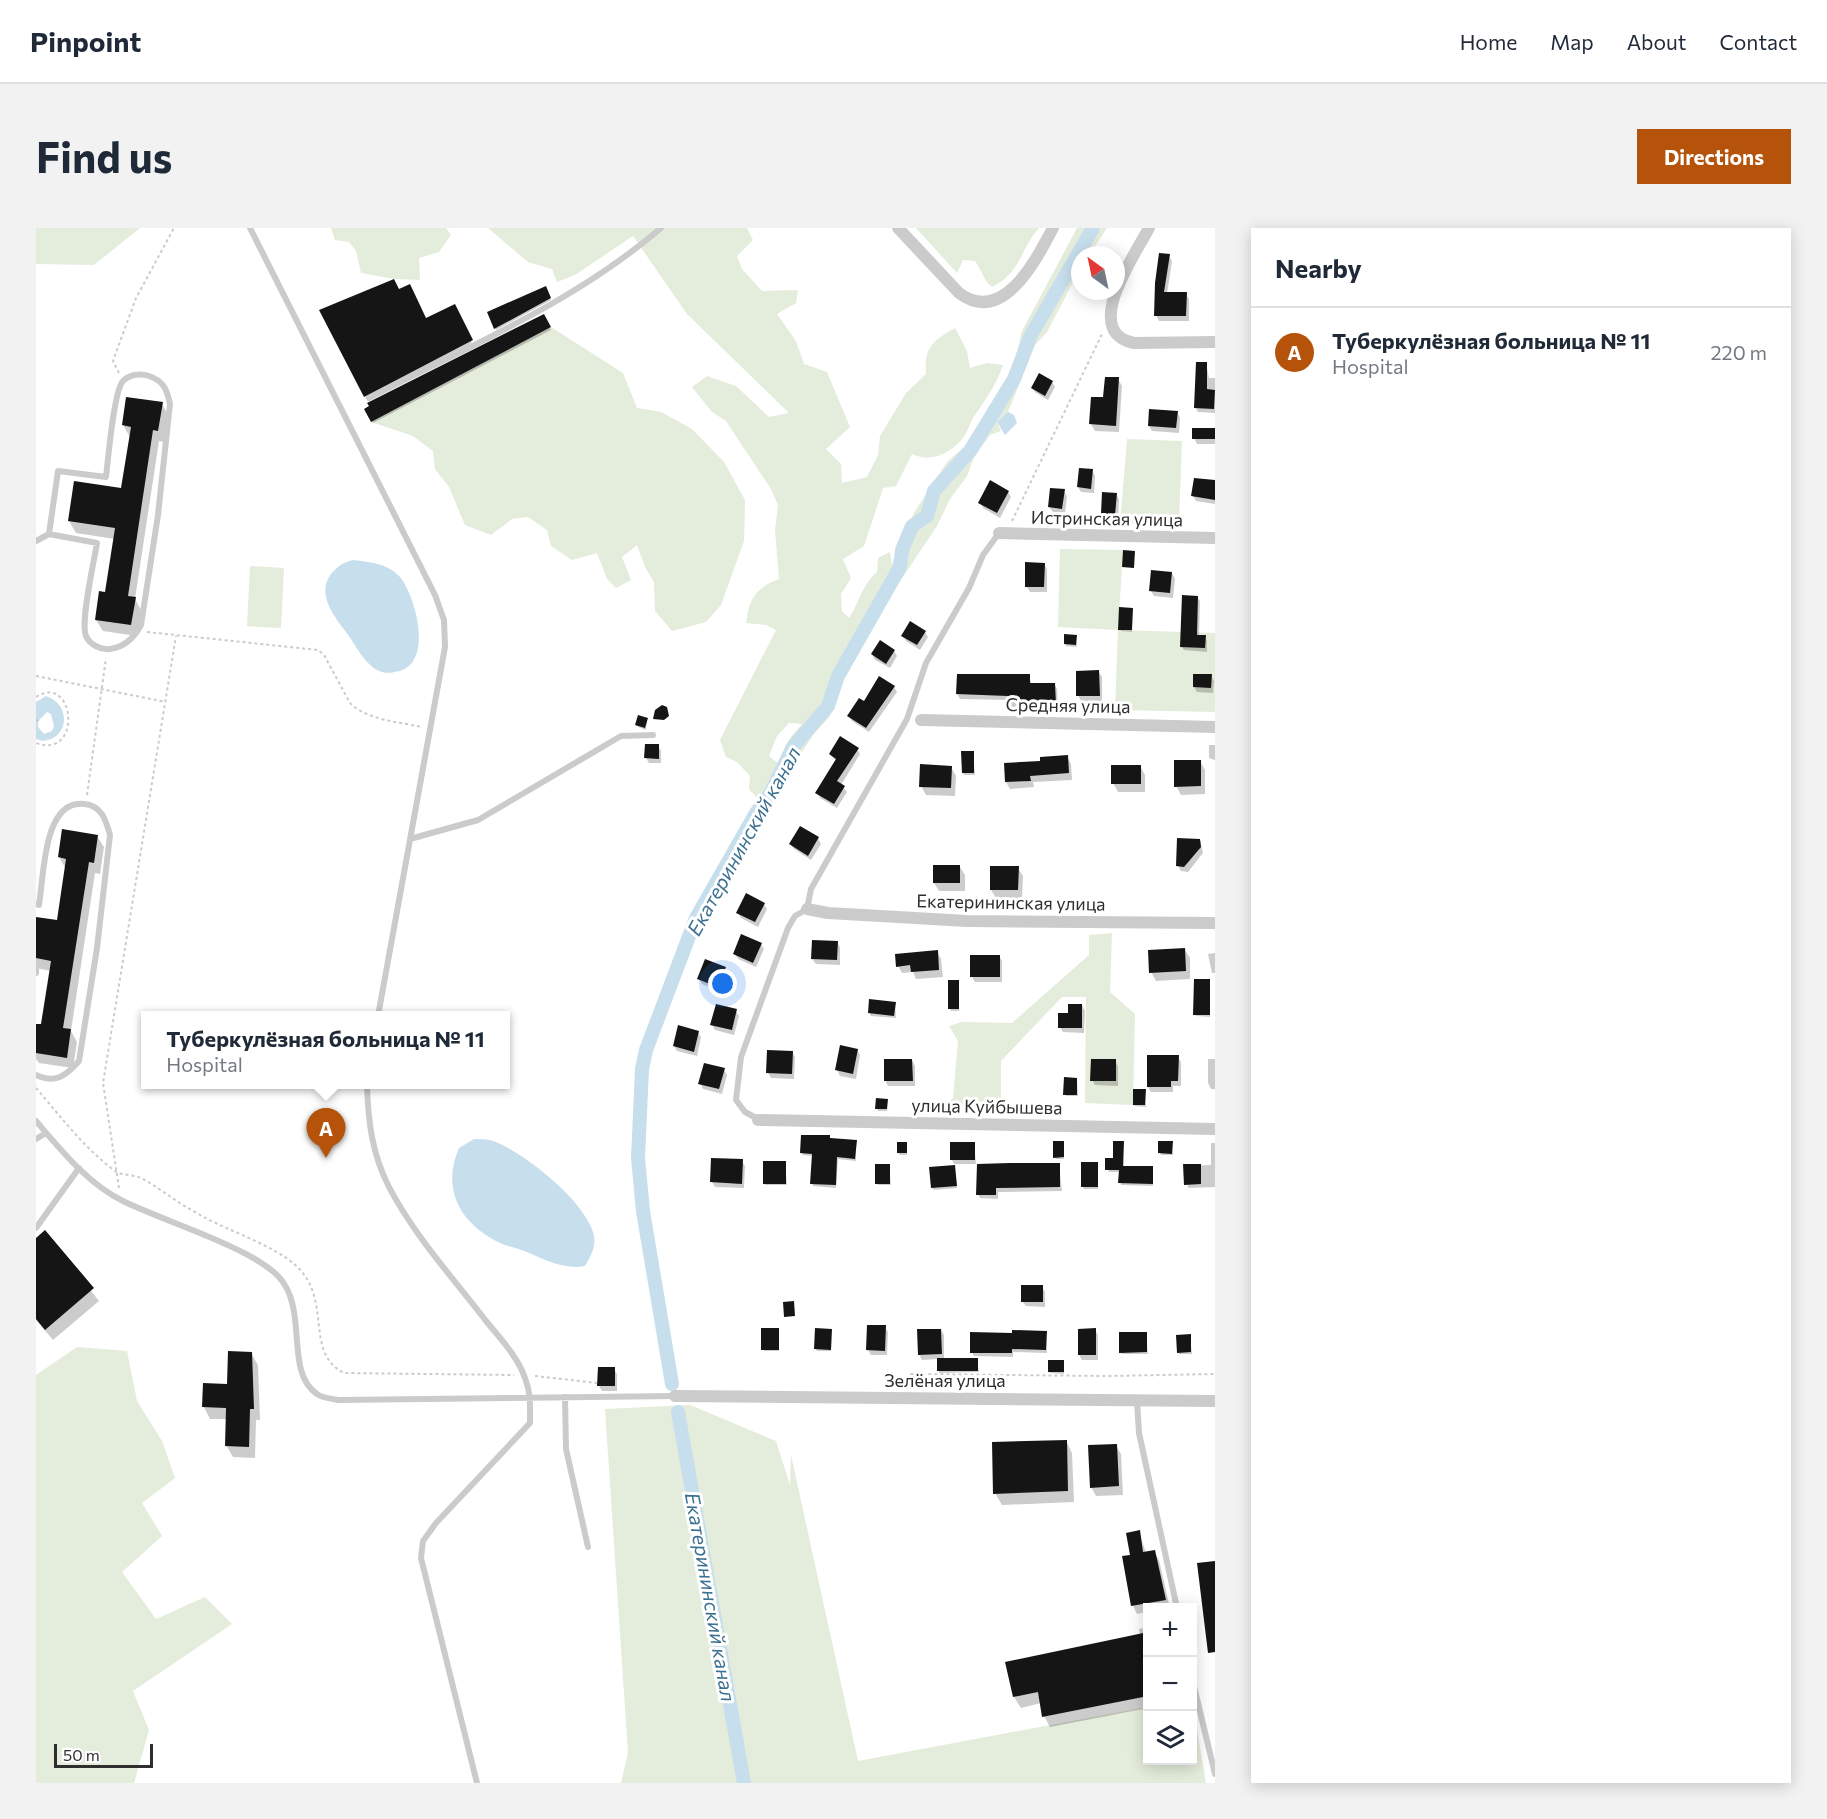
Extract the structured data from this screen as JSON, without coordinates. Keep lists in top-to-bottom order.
{
  "streets": {
    "street": [
      "Истринская улица",
      "Средняя улица",
      "Екатерининская улица",
      "улица Куйбышева",
      "Зелёная улица"
    ]
  },
  "water": ["Екатерининский канал"],
  "scale_bar": "50 m",
  "north": "top left",
  "page": {
    "header": "Pinpoint",
    "nav": [
      "Home",
      "Map",
      "About",
      "Contact"
    ],
    "buttons": "Directions",
    "title": "Find us",
    "heading": "Nearby",
    "list": [
      {
        "mark": "A",
        "name": "Туберкулёзная больница № 11",
        "note": "Hospital",
        "value": "220 m"
      }
    ],
    "popup": ["Туберкулёзная больница № 11", "Hospital"],
    "pins": "A",
    "map_buttons": ["+", "−"],
    "scale": "50 m"
  }
}
